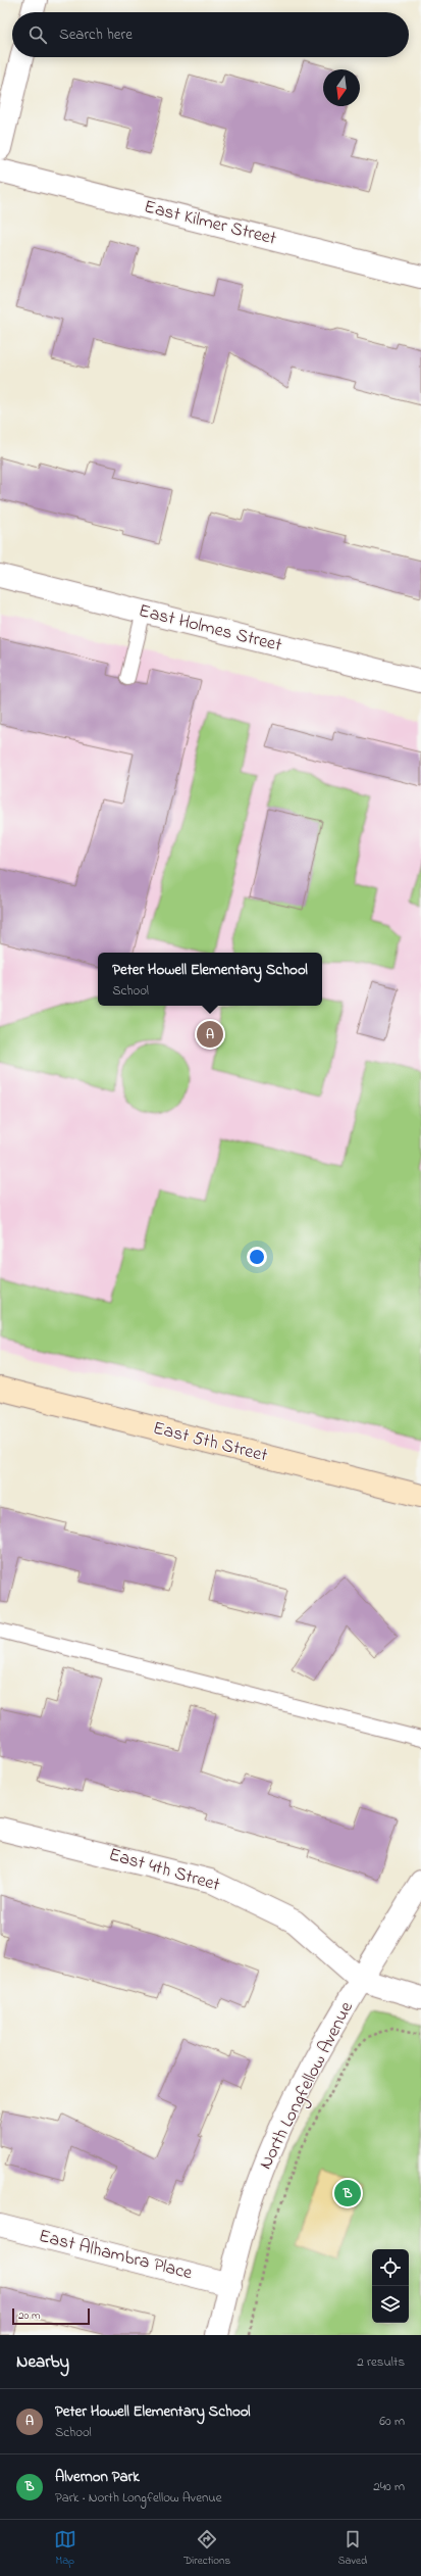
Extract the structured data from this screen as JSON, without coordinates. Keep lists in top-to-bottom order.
{
  "streets": {
    "street": [
      "East Kilmer Street",
      "East Holmes Street",
      "East 5th Street",
      "East 4th Street",
      "North Longfellow Avenue",
      "East Alhambra Place"
    ]
  },
  "crossings": [
    ["East 4th Street", "North Longfellow Avenue"],
    ["North Longfellow Avenue", "East Alhambra Place"]
  ],
  "scale_bar": "20 m",
  "north": "bottom",
  "page": {
    "search": "Search here",
    "popup": ["Peter Howell Elementary School", "School"],
    "pins": ["A", "B"],
    "scale": "20 m",
    "heading": ["Nearby", "2 results"],
    "list": [
      {
        "mark": "A",
        "name": "Peter Howell Elementary School",
        "note": "School",
        "value": "60 m"
      },
      {
        "mark": "B",
        "name": "Alvernon Park",
        "note": "Park · North Longfellow Avenue",
        "value": "240 m"
      }
    ],
    "nav": ["Map", "Directions", "Saved"]
  }
}
